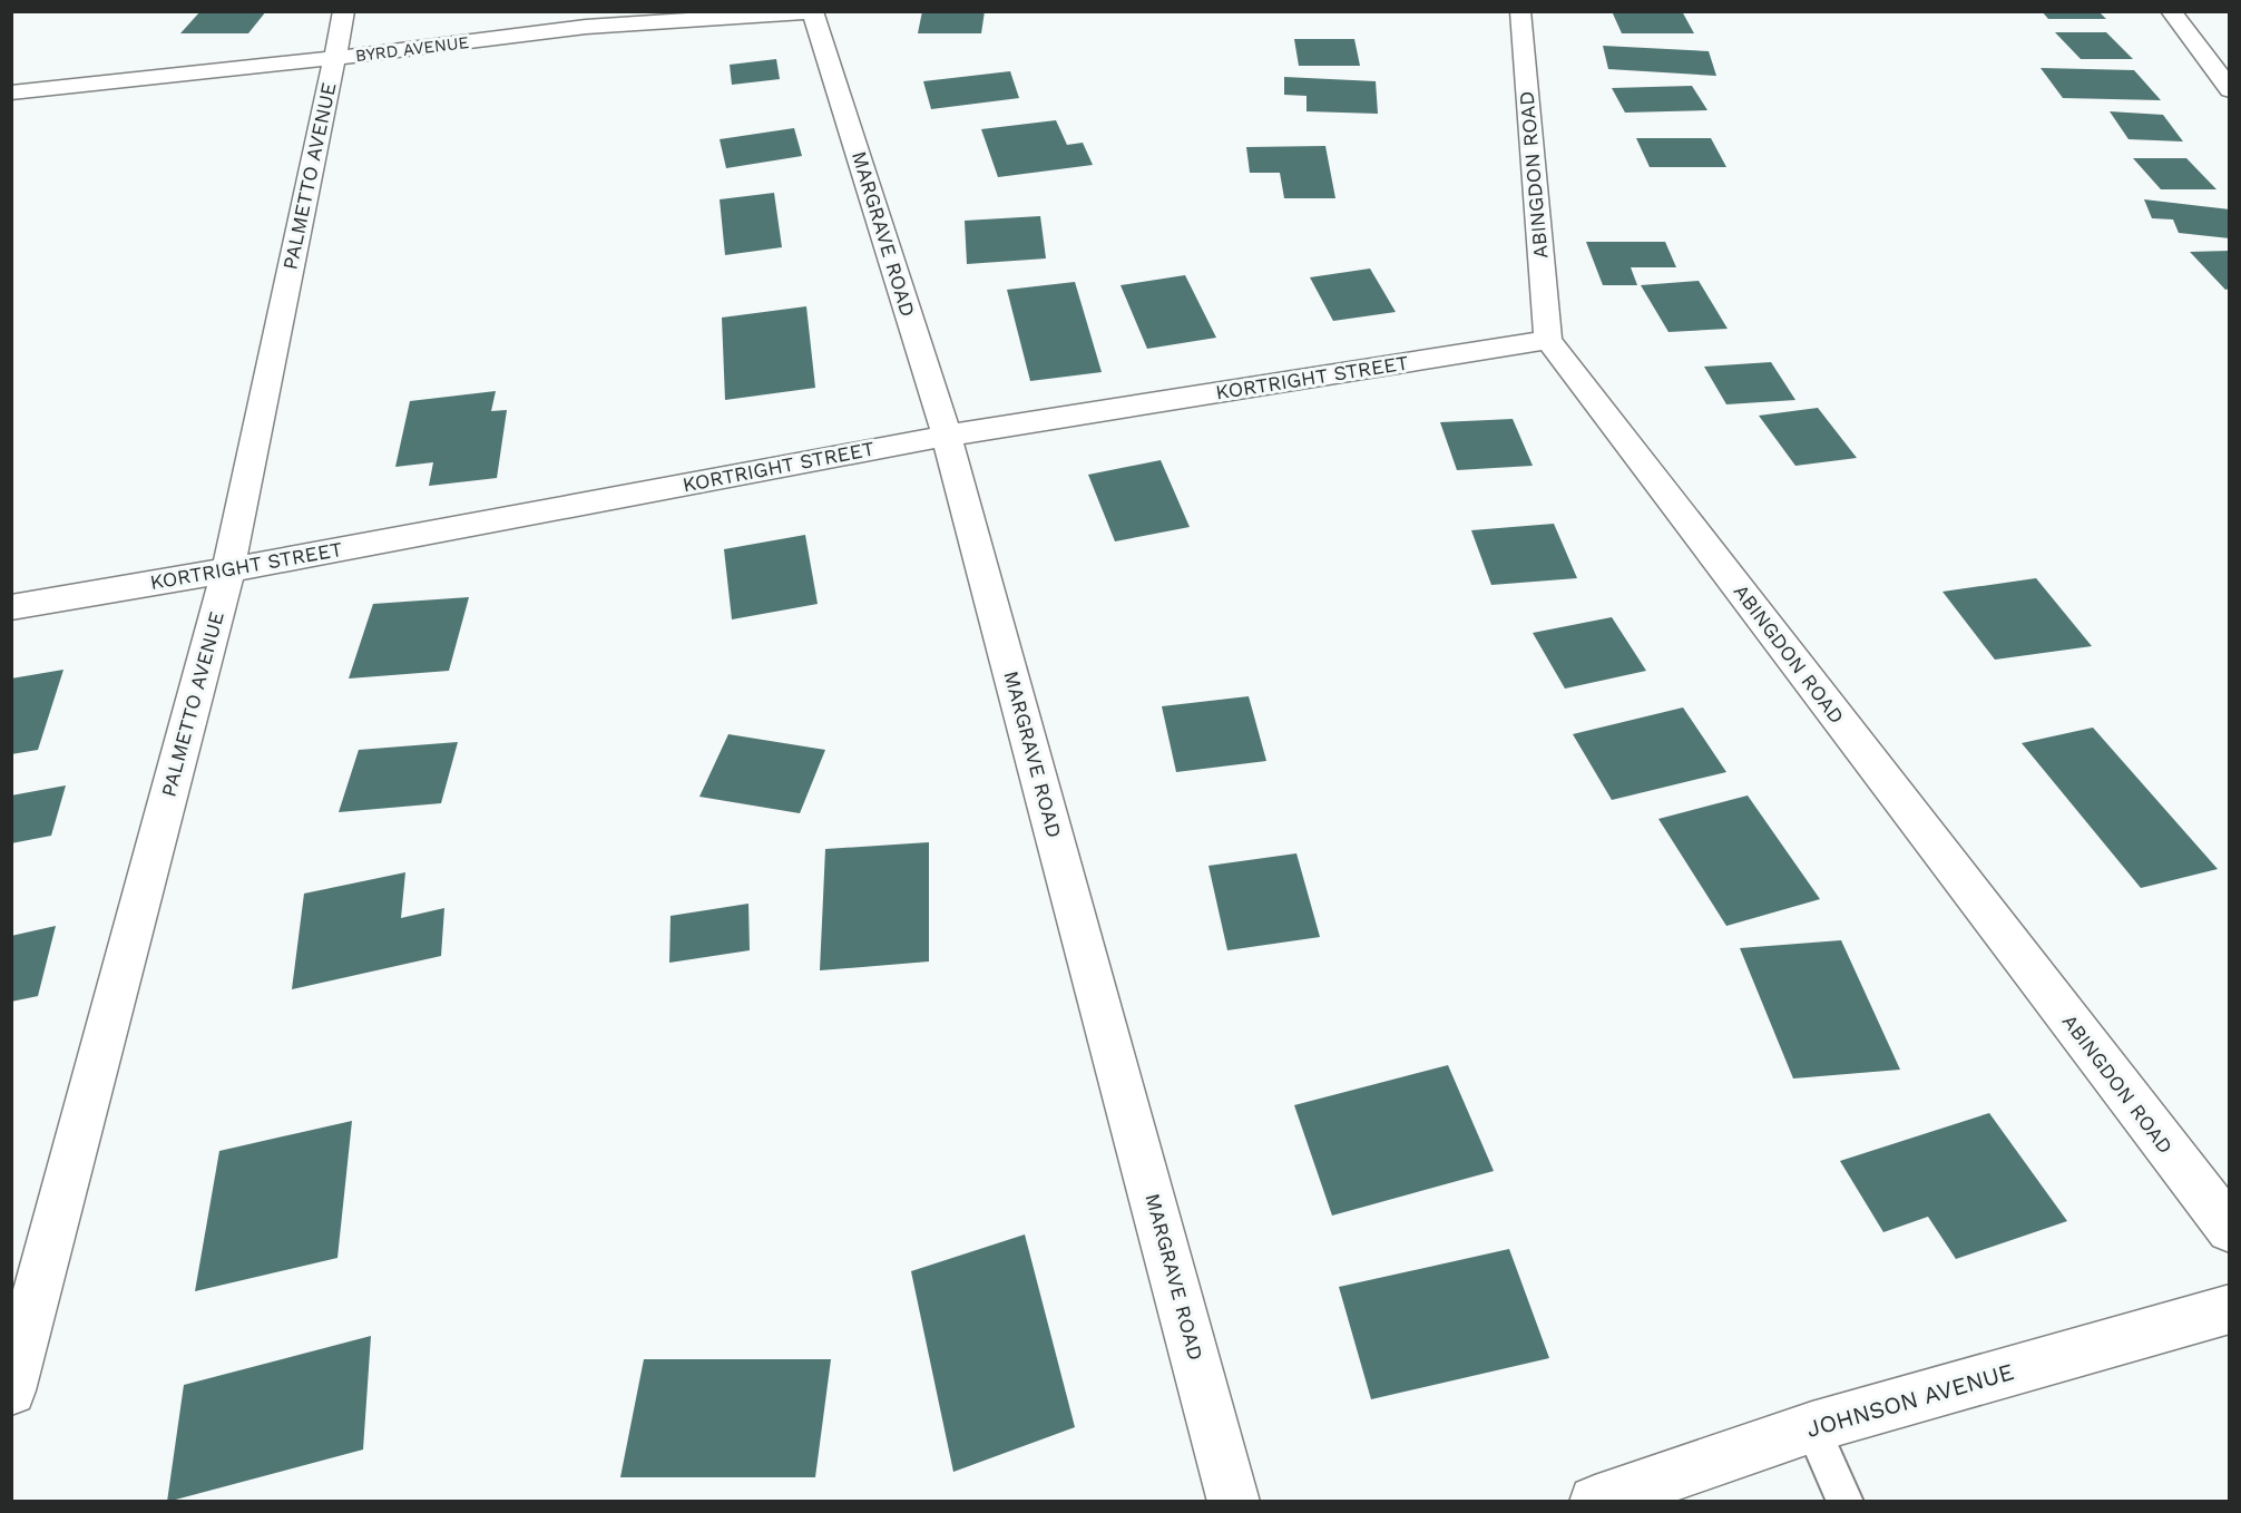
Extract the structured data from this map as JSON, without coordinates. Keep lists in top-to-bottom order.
{
  "streets": {
    "street": [
      "BYRD AVENUE",
      "ABINGDON ROAD",
      "PALMETTO AVENUE",
      "MARGRAVE ROAD",
      "KORTRIGHT STREET",
      "JOHNSON AVENUE"
    ]
  },
  "crossings": [
    ["BYRD AVENUE", "PALMETTO AVENUE"],
    ["BYRD AVENUE", "MARGRAVE ROAD"],
    ["ABINGDON ROAD", "KORTRIGHT STREET"],
    ["PALMETTO AVENUE", "KORTRIGHT STREET"],
    ["MARGRAVE ROAD", "KORTRIGHT STREET"]
  ]
}
